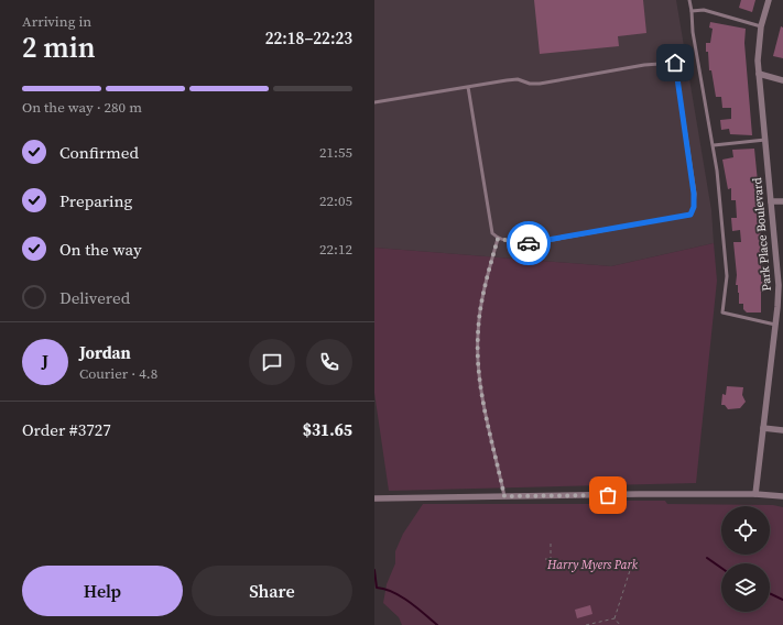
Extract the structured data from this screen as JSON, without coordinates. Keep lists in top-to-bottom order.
{
  "streets": {
    "street": ["Park Place Boulevard"]
  },
  "parks": ["Harry Myers Park"],
  "page": {
    "heading": ["2 min", "Arriving in", "22:18–22:23"],
    "panel": [
      "Jordan",
      "Courier · 4.8",
      "Order #3727",
      "$31.65"
    ],
    "bar": "On the way · 280 m",
    "list": [
      ["Confirmed", "21:55"],
      ["Preparing", "22:05"],
      ["On the way", "22:12"],
      "Delivered"
    ],
    "round": "J",
    "buttons": ["Help", "Share"]
  }
}
